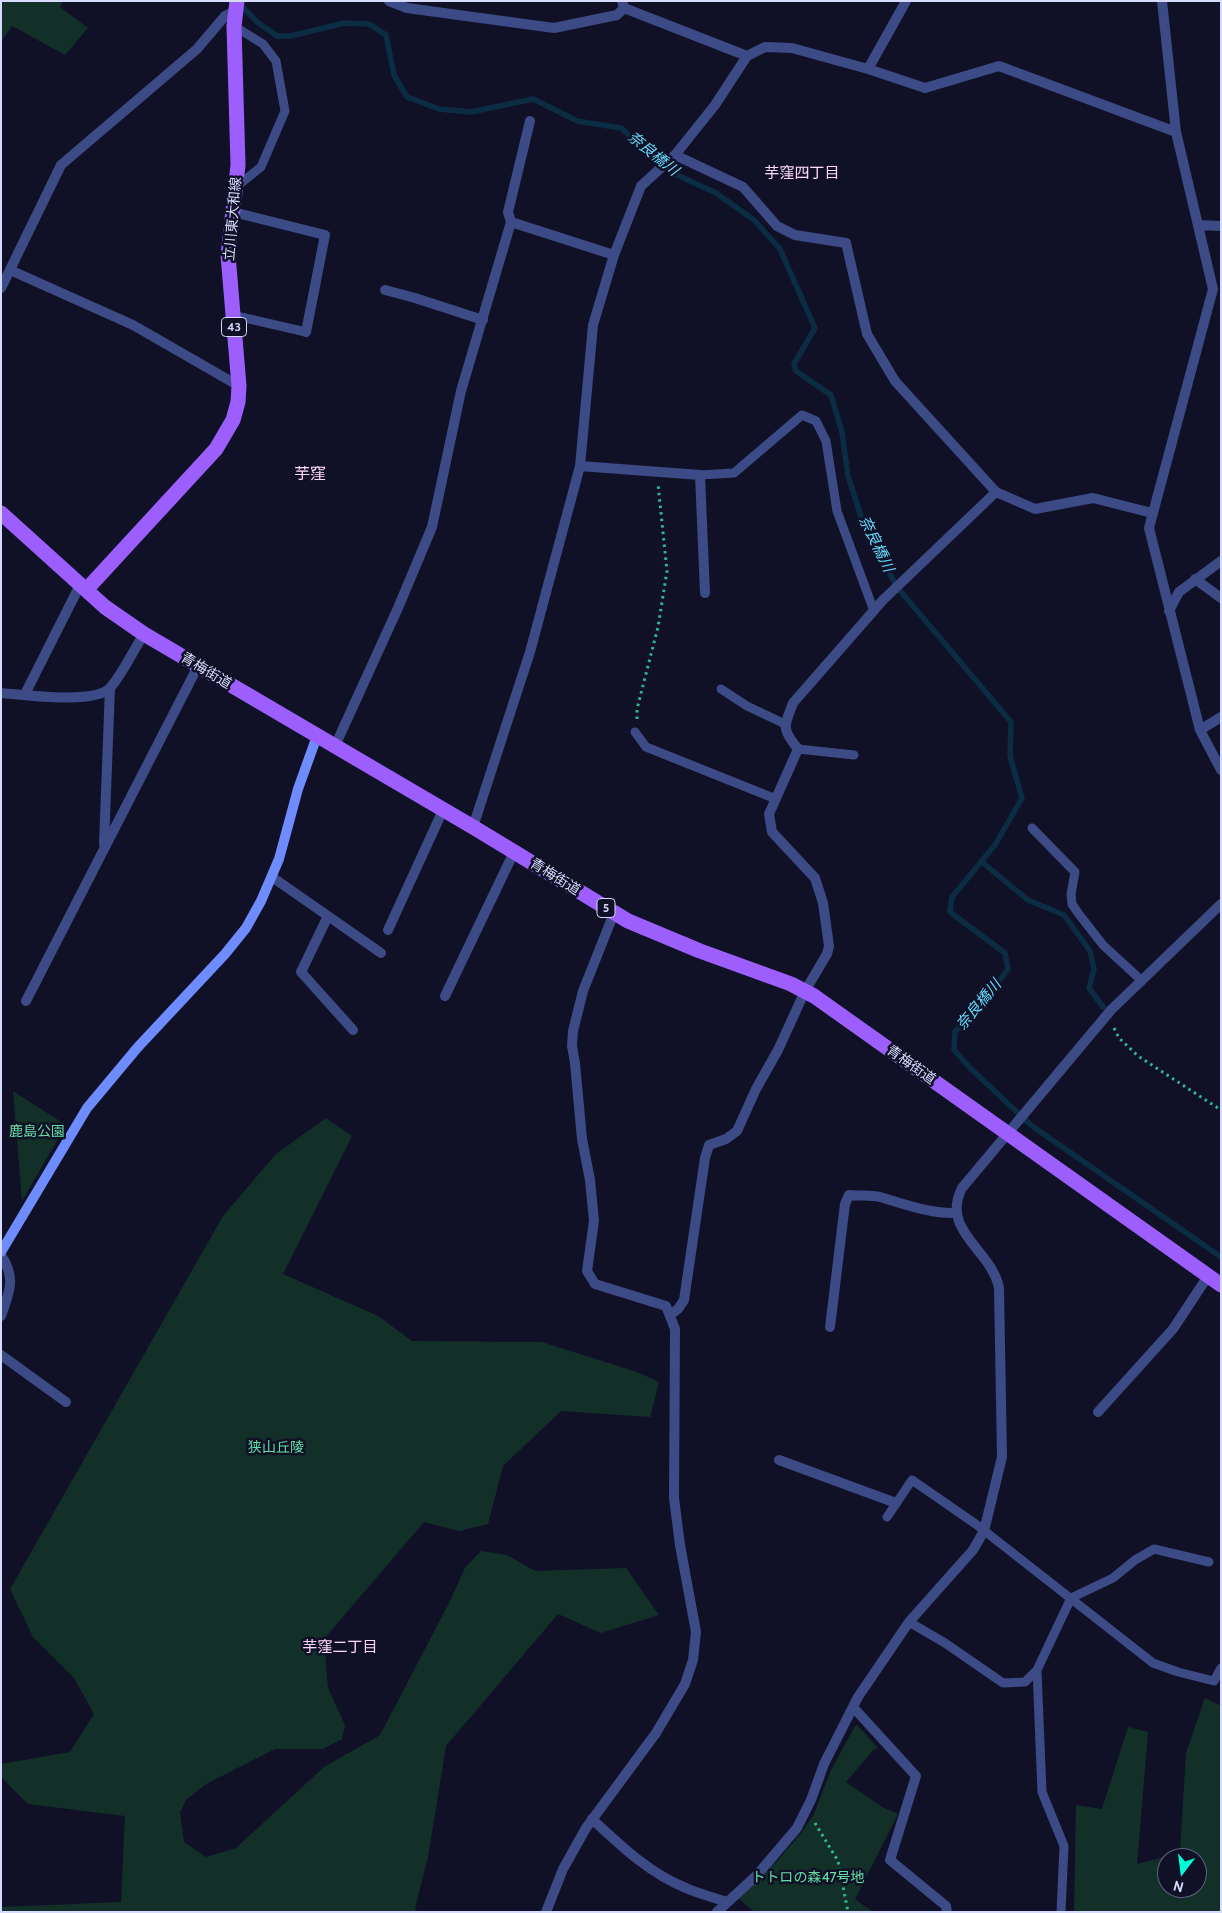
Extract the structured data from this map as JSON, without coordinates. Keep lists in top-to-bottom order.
{
  "streets": {
    "main road": [
      "立川東大和線",
      "43",
      "青梅街道",
      "5"
    ]
  },
  "crossings": [
    ["立川東大和線", "青梅街道"]
  ],
  "districts": ["芋窪四丁目", "芋窪", "芋窪二丁目"],
  "water": ["奈良橋川"],
  "parks": ["鹿島公園", "狭山丘陵", "トトロの森47号地"],
  "north": "bottom"
}
